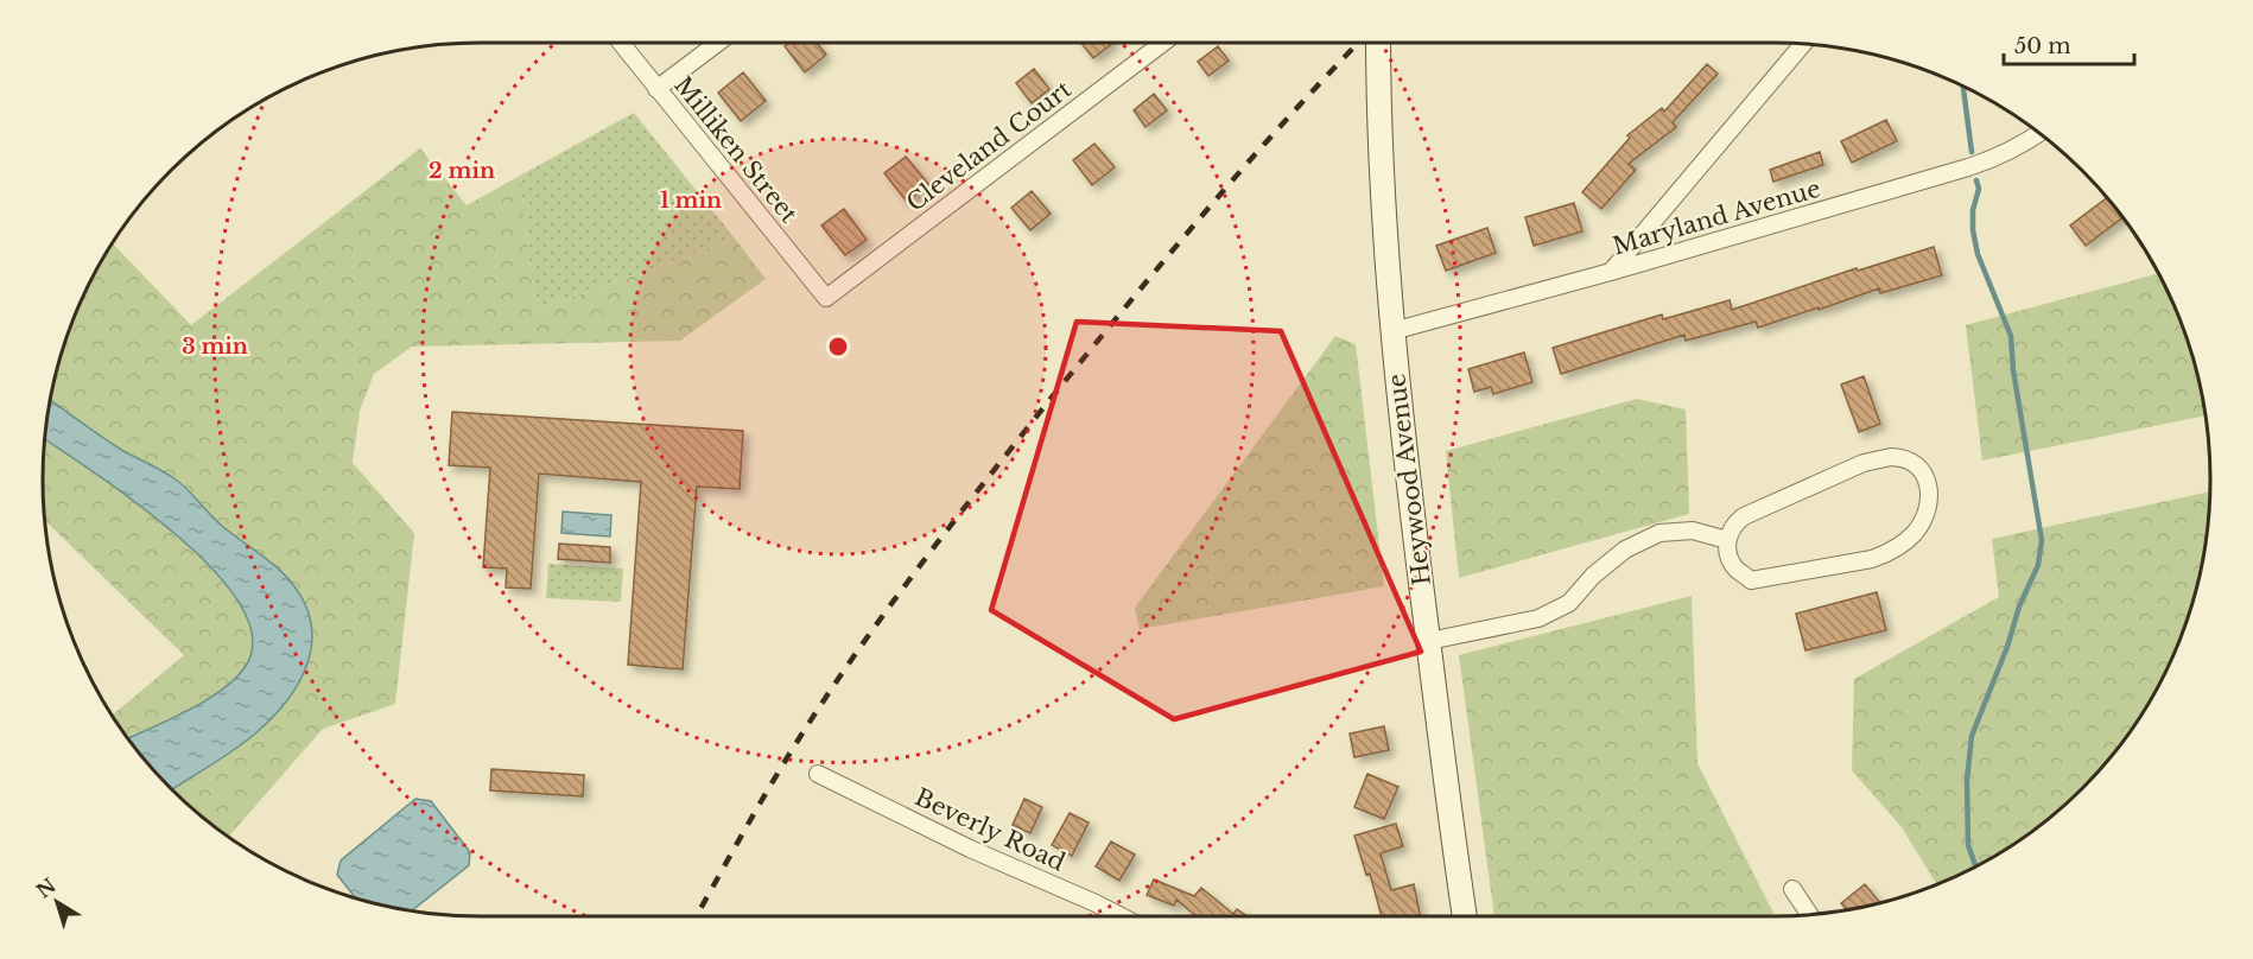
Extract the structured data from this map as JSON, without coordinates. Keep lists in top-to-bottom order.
{
  "streets": {
    "street": [
      "Cleveland Court",
      "Milliken Street",
      "Maryland Avenue",
      "Heywood Avenue",
      "Beverly Road"
    ]
  },
  "crossings": [
    ["Cleveland Court", "Milliken Street"],
    ["Maryland Avenue", "Heywood Avenue"]
  ],
  "scale_bar": "50 m",
  "north": "top left",
  "rings": ["2 min", "1 min", "3 min"]
}
